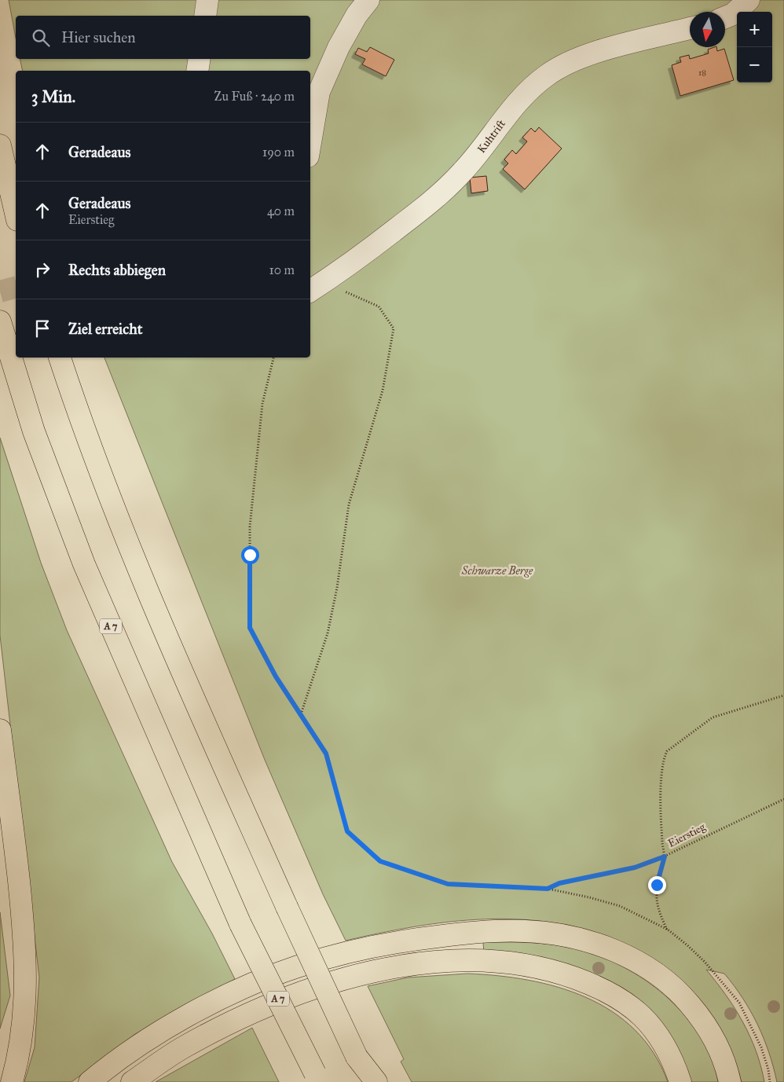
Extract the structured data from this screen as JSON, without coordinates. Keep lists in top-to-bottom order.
{
  "streets": {
    "highway": ["A 7"],
    "street": ["Kuhtrift"],
    "path": ["Eierstieg"]
  },
  "parks": ["Schwarze Berge"],
  "house_numbers": ["18"],
  "north": "bottom",
  "page": {
    "map_buttons": ["+", "−"],
    "search": "Hier suchen",
    "heading": ["3 Min.", "Zu Fuß · 240 m"],
    "list": [
      ["Geradeaus", "190 m"],
      ["Geradeaus", "Eierstieg", "40 m"],
      ["Rechts abbiegen", "10 m"],
      "Ziel erreicht"
    ]
  }
}
